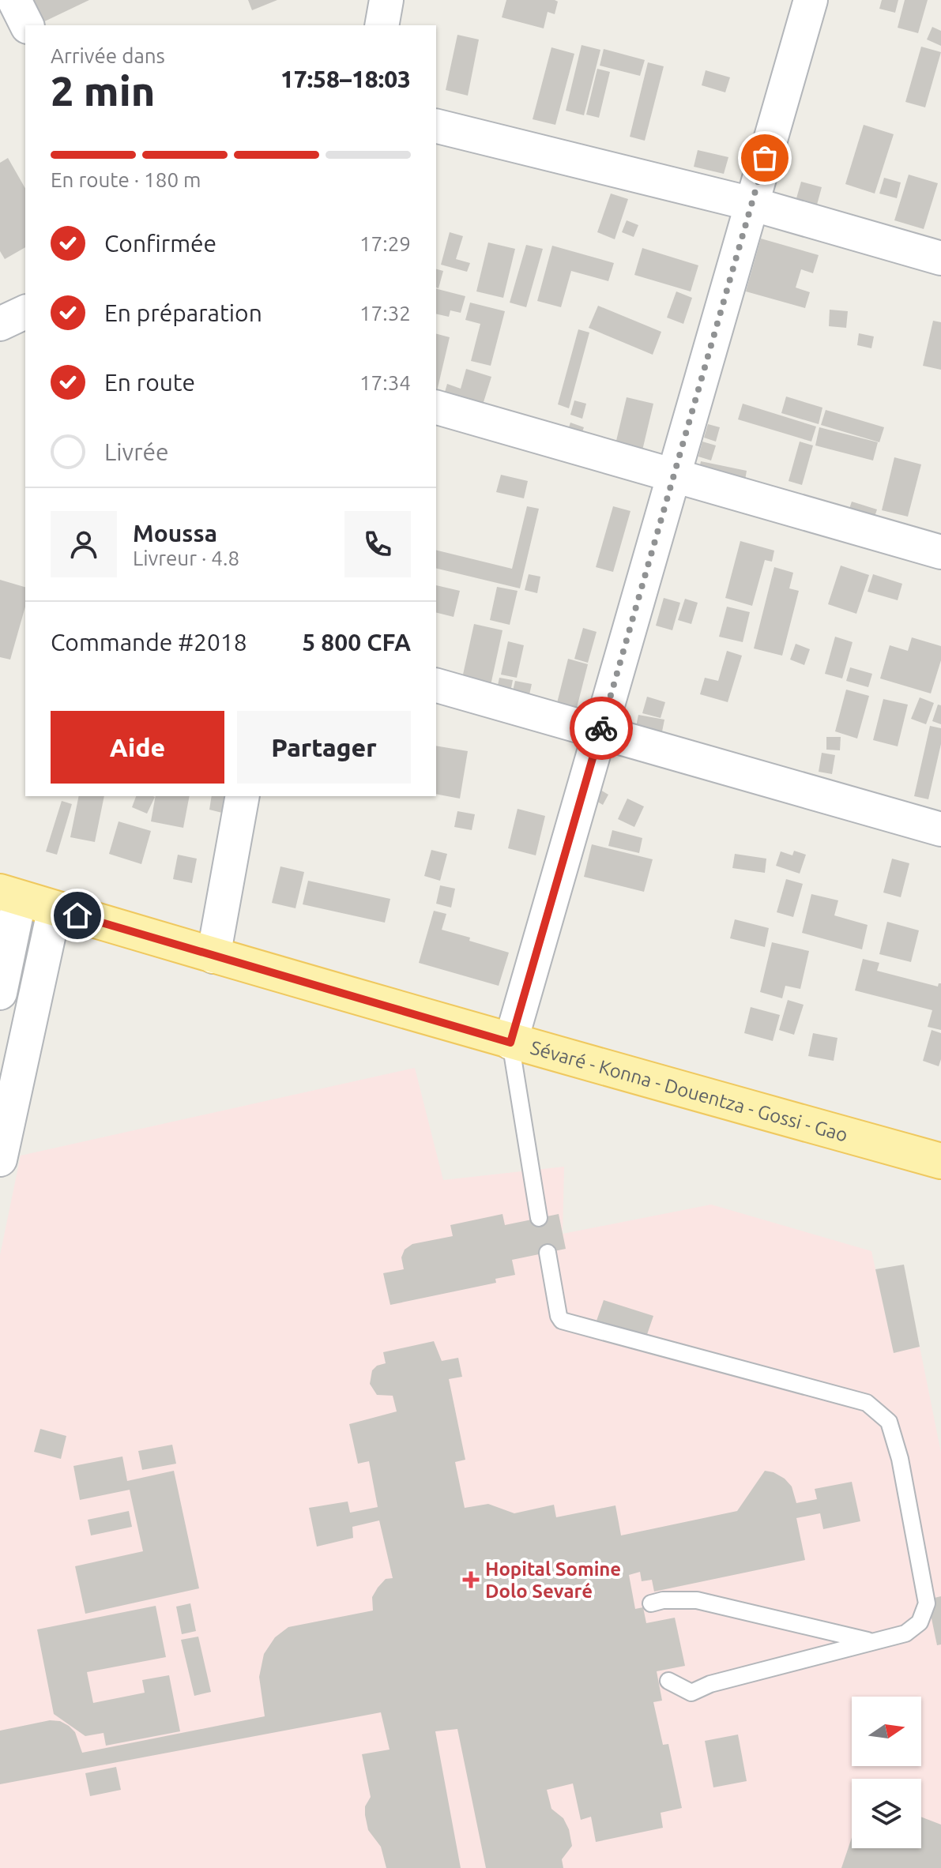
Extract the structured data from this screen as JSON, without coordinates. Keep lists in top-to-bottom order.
{
  "streets": {
    "main road": ["Sévaré - Konna - Douentza - Gossi - Gao"]
  },
  "places": {
    "health": ["Hopital Somine Dolo Sevaré"]
  },
  "north": "right",
  "page": {
    "heading": ["2 min", "Arrivée dans", "17:58–18:03"],
    "panel": [
      "Moussa",
      "Livreur · 4.8",
      "Commande #2018",
      "5 800 CFA"
    ],
    "bar": "En route · 180 m",
    "list": [
      ["Confirmée", "17:29"],
      ["En préparation", "17:32"],
      ["En route", "17:34"],
      "Livrée"
    ],
    "buttons": ["Aide", "Partager"]
  }
}
